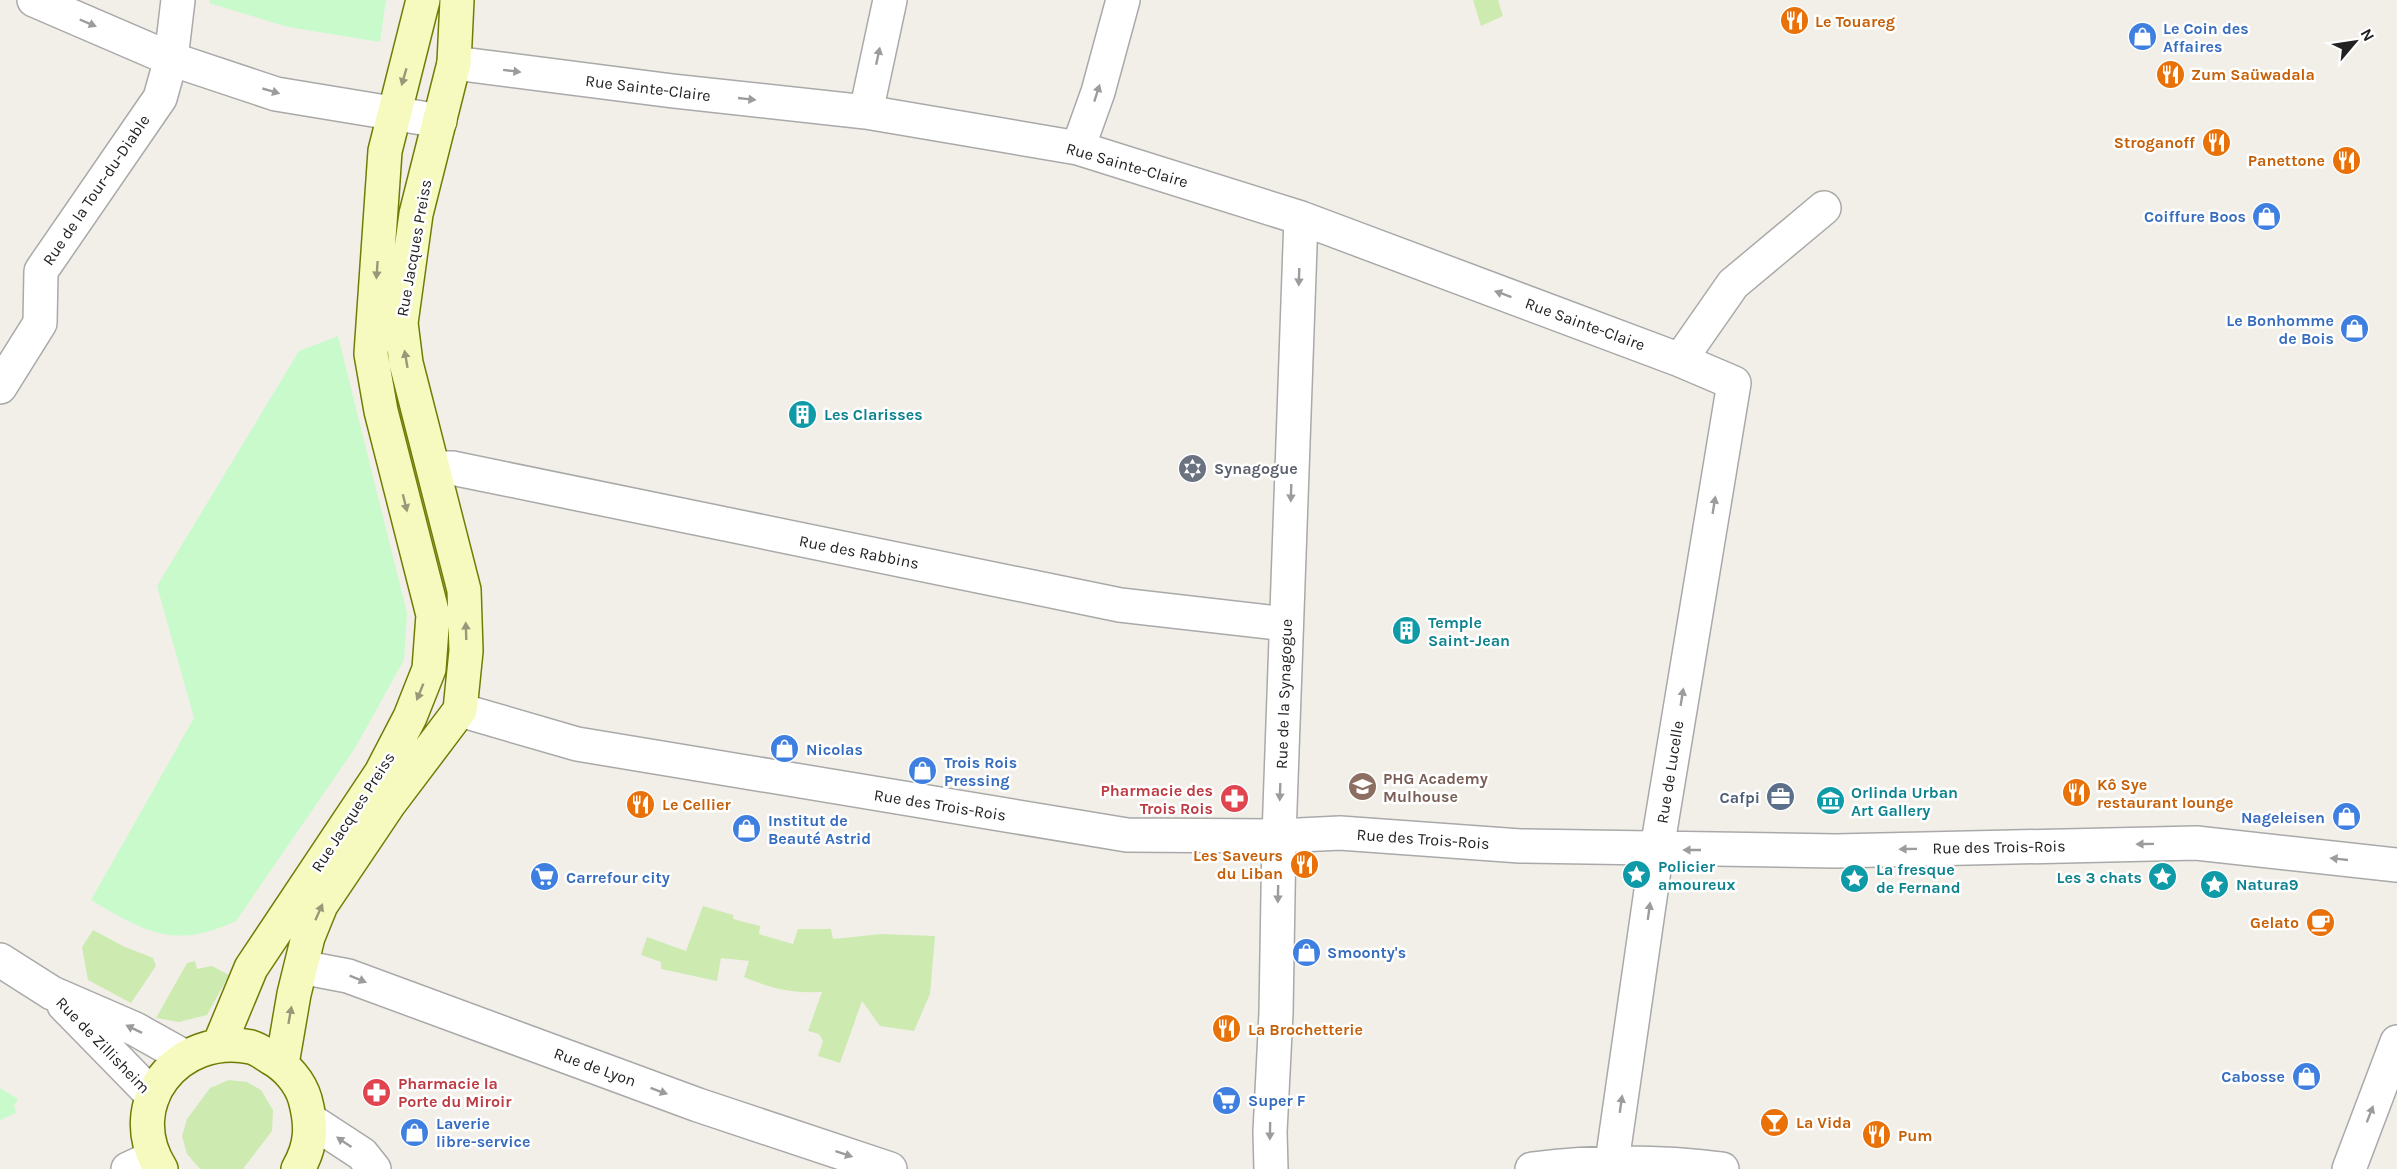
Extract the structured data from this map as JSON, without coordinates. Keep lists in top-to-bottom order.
{
  "streets": {
    "main road": ["Rue Jacques Preiss"],
    "street": [
      "Rue Sainte-Claire",
      "Rue de la Tour-du-Diable",
      "Rue des Rabbins",
      "Rue de la Synagogue",
      "Rue de Lucelle",
      "Rue des Trois-Rois",
      "Rue de Zillisheim",
      "Rue de Lyon"
    ]
  },
  "crossings": [
    ["Rue Sainte-Claire", "Rue Jacques Preiss"],
    ["Rue Sainte-Claire", "Rue de la Synagogue"],
    ["Rue Sainte-Claire", "Rue de Lucelle"],
    ["Rue Jacques Preiss", "Rue des Rabbins"],
    ["Rue Jacques Preiss", "Rue des Trois-Rois"],
    ["Rue Jacques Preiss", "Rue de Lyon"],
    ["Rue des Rabbins", "Rue de la Synagogue"],
    ["Rue de la Synagogue", "Rue des Trois-Rois"],
    ["Rue de Lucelle", "Rue des Trois-Rois"]
  ],
  "one_way": [
    "Rue de la Synagogue",
    "Rue de Lucelle",
    "Rue des Trois-Rois",
    "Rue de Lyon"
  ],
  "places": {
    "restaurant": [
      "Le Touareg",
      "Zum Saüwadala",
      "Stroganoff",
      "Panettone",
      "Kô Sye restaurant lounge",
      "Le Cellier",
      "Les Saveurs du Liban",
      "La Brochetterie",
      "Pum"
    ],
    "shop": [
      "Le Coin des Affaires",
      "Coiffure Boos",
      "Le Bonhomme de Bois",
      "Nicolas",
      "Trois Rois Pressing",
      "Nageleisen",
      "Institut de Beauté Astrid",
      "Smoonty's",
      "Cabosse",
      "Laverie libre-service"
    ],
    "building": ["Les Clarisses", "Temple Saint-Jean"],
    "synagogue": ["Synagogue"],
    "school or university": ["PHG Academy Mulhouse"],
    "office": ["Cafpi"],
    "pharmacy": ["Pharmacie des Trois Rois", "Pharmacie la Porte du Miroir"],
    "museum": ["Orlinda Urban Art Gallery"],
    "place": [
      "Policier amoureux",
      "Les 3 chats",
      "La fresque de Fernand",
      "Natura9"
    ],
    "supermarket": ["Carrefour city", "Super F"],
    "cafe": ["Gelato"],
    "bar": ["La Vida"]
  },
  "north": "top right"
}
